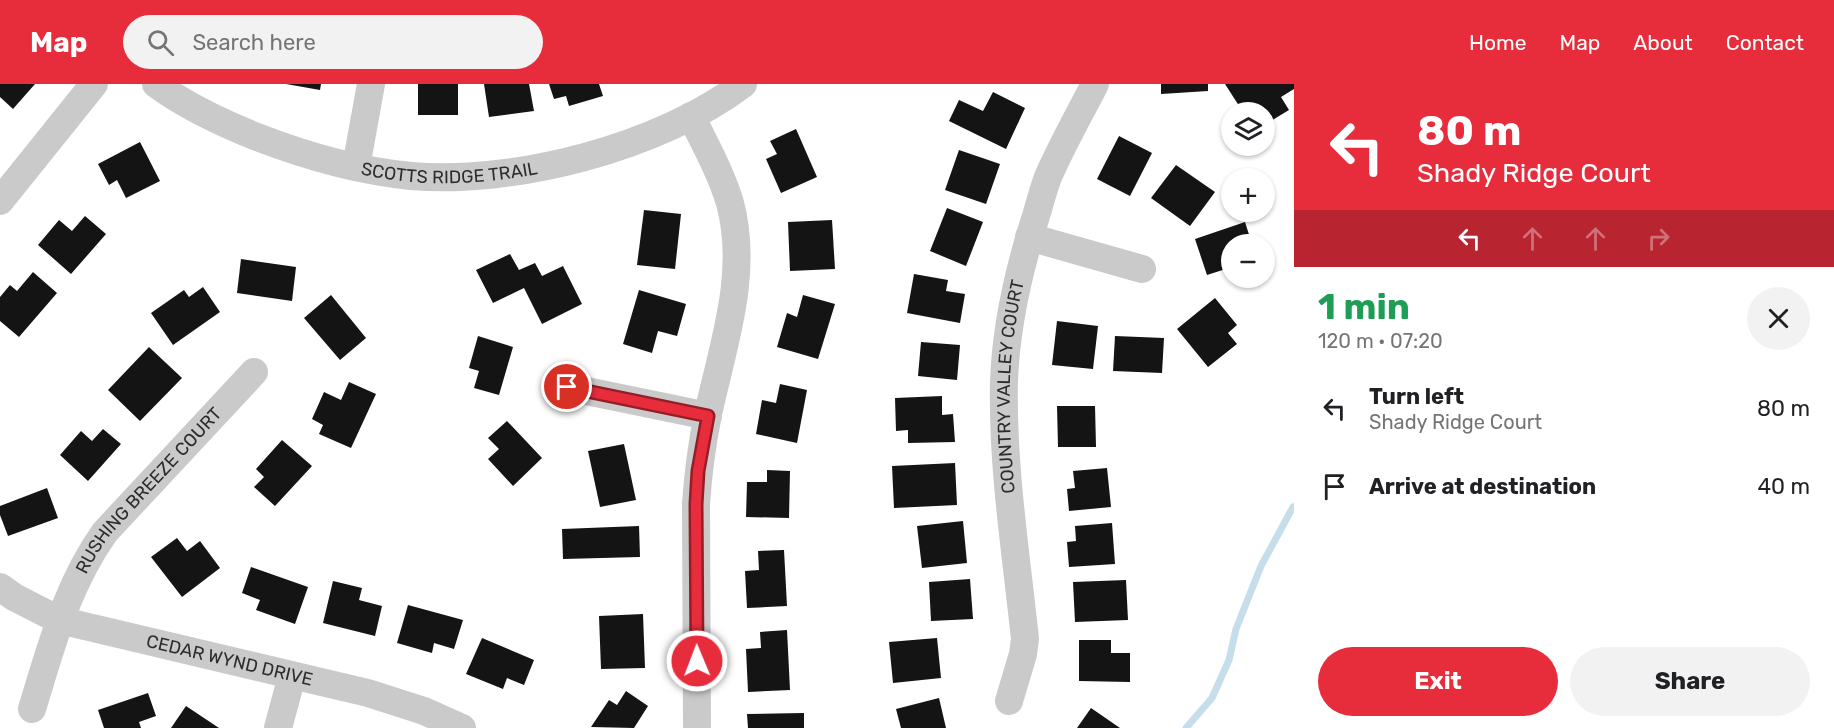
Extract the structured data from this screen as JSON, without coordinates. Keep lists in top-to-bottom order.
{
  "streets": {
    "street": [
      "SCOTTS RIDGE TRAIL",
      "COUNTRY VALLEY COURT",
      "RUSHING BREEZE COURT",
      "CEDAR WYND DRIVE"
    ]
  },
  "crossings": [
    ["RUSHING BREEZE COURT", "CEDAR WYND DRIVE"]
  ],
  "page": {
    "header": "Map",
    "search": "Search here",
    "nav": [
      "Home",
      "Map",
      "About",
      "Contact"
    ],
    "turn": ["80 m", "Shady Ridge Court"],
    "map_buttons": ["+", "−"],
    "heading": ["1 min", "120 m · 07:20"],
    "list": [
      {
        "name": "Turn left",
        "note": "Shady Ridge Court",
        "value": "80 m"
      },
      {
        "name": "Arrive at destination",
        "value": "40 m"
      }
    ],
    "buttons": ["Exit", "Share"]
  }
}
